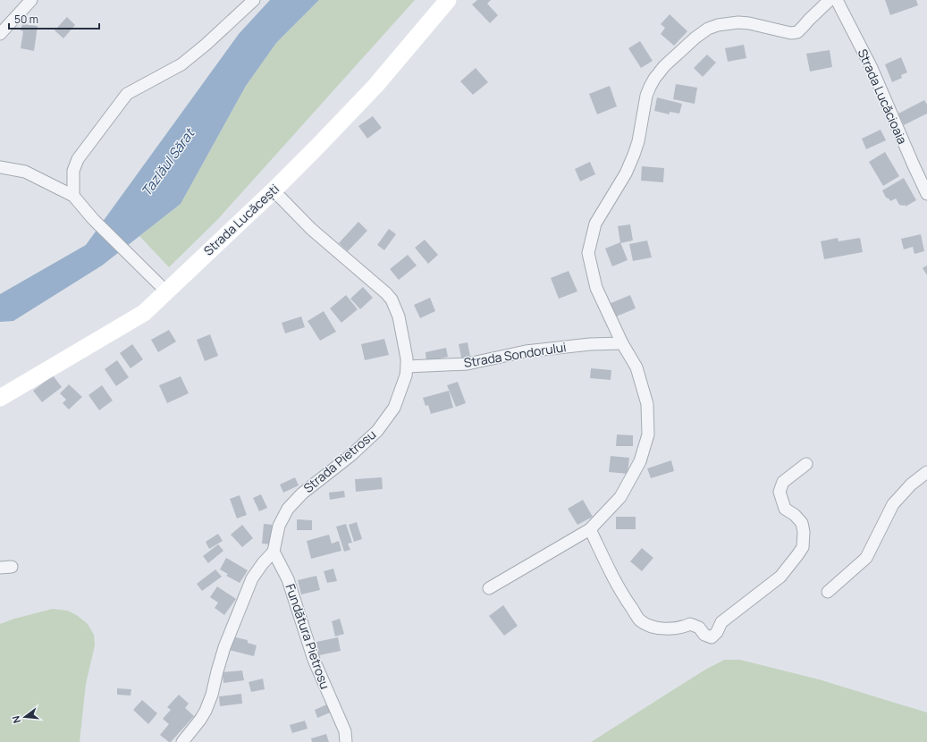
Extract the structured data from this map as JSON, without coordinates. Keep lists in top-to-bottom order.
{
  "streets": {
    "main road": ["Strada Lucăcești"],
    "street": [
      "Strada Lucăcioaia",
      "Strada Sondorului",
      "Strada Pietrosu",
      "Fundătura Pietrosu"
    ]
  },
  "crossings": [
    ["Strada Lucăcești", "Strada Pietrosu"],
    ["Strada Sondorului", "Strada Pietrosu"],
    ["Strada Pietrosu", "Fundătura Pietrosu"]
  ],
  "water": ["Tazlăul Sărat"],
  "scale_bar": "50 m",
  "north": "left"
}
